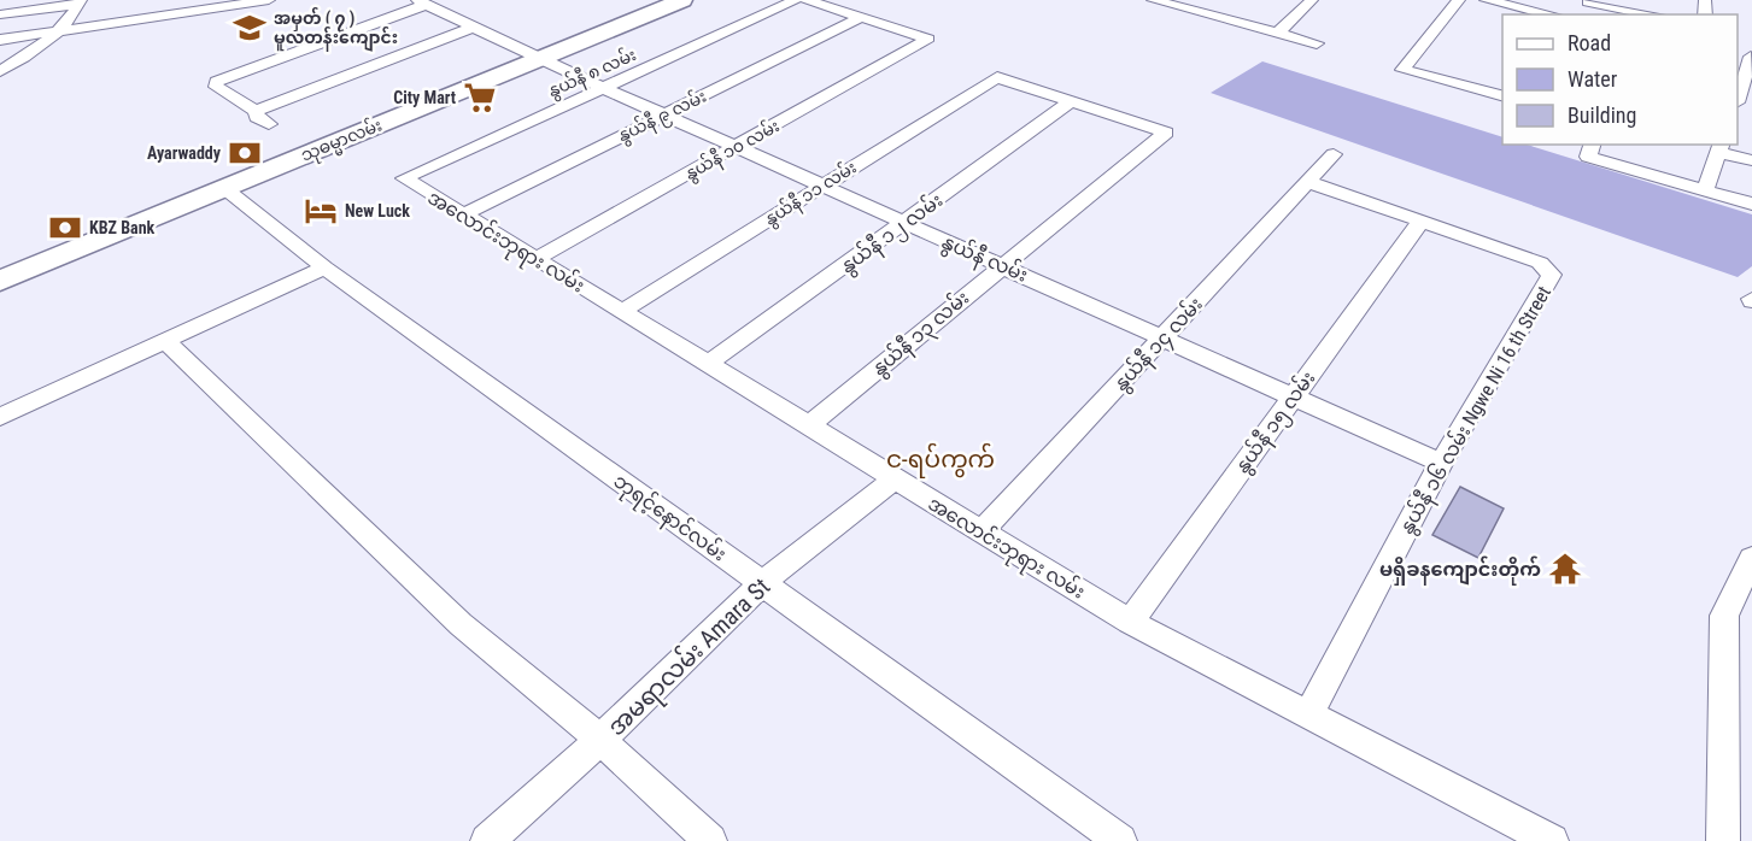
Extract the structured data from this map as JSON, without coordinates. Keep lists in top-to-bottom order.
{
  "streets": {
    "main road": ["သုဓမ္မာလမ်း"],
    "street": [
      "နွယ်နီ ၈ လမ်း",
      "နွယ်နီ ၉ လမ်း",
      "နွယ်နီ ၁၀ လမ်း",
      "နွယ်နီ ၁၁ လမ်း",
      "နွယ်နီ ၁၂ လမ်း",
      "အလောင်းဘုရား လမ်း",
      "နွယ်နီ လမ်း",
      "နွယ်နီ ၁၃ လမ်း",
      "နွယ်နီ ၁၄ လမ်း",
      "နွယ်နီ ၁၆ လမ်း Ngwe Ni 16 th Street",
      "နွယ်နီ ၁၅ လမ်း",
      "ဘုရင့်နောင်လမ်း",
      "အမရာလမ်း Amara St"
    ]
  },
  "crossings": [
    ["နွယ်နီ ၈ လမ်း", "အလောင်းဘုရား လမ်း"],
    ["နွယ်နီ ၈ လမ်း", "နွယ်နီ လမ်း"],
    ["နွယ်နီ ၉ လမ်း", "နွယ်နီ ၁၀ လမ်း"],
    ["နွယ်နီ ၉ လမ်း", "အလောင်းဘုရား လမ်း"],
    ["နွယ်နီ ၉ လမ်း", "နွယ်နီ လမ်း"],
    ["သုဓမ္မာလမ်း", "နွယ်နီ လမ်း"],
    ["သုဓမ္မာလမ်း", "ဘုရင့်နောင်လမ်း"],
    ["နွယ်နီ ၁၀ လမ်း", "အလောင်းဘုရား လမ်း"],
    ["နွယ်နီ ၁၀ လမ်း", "နွယ်နီ လမ်း"],
    ["နွယ်နီ ၁၁ လမ်း", "နွယ်နီ ၁၂ လမ်း"],
    ["နွယ်နီ ၁၁ လမ်း", "အလောင်းဘုရား လမ်း"],
    ["နွယ်နီ ၁၁ လမ်း", "နွယ်နီ လမ်း"],
    ["နွယ်နီ ၁၁ လမ်း", "နွယ်နီ ၁၃ လမ်း"],
    ["နွယ်နီ ၁၂ လမ်း", "အလောင်းဘုရား လမ်း"],
    ["နွယ်နီ ၁၂ လမ်း", "နွယ်နီ လမ်း"],
    ["နွယ်နီ ၁၂ လမ်း", "နွယ်နီ ၁၃ လမ်း"],
    ["အလောင်းဘုရား လမ်း", "နွယ်နီ ၁၃ လမ်း"],
    ["အလောင်းဘုရား လမ်း", "နွယ်နီ ၁၄ လမ်း"],
    ["အလောင်းဘုရား လမ်း", "နွယ်နီ ၁၆ လမ်း Ngwe Ni 16 th Street"],
    ["အလောင်းဘုရား လမ်း", "နွယ်နီ ၁၅ လမ်း"],
    ["အလောင်းဘုရား လမ်း", "အမရာလမ်း Amara St"],
    ["နွယ်နီ လမ်း", "နွယ်နီ ၁၃ လမ်း"],
    ["နွယ်နီ လမ်း", "နွယ်နီ ၁၄ လမ်း"],
    ["နွယ်နီ လမ်း", "နွယ်နီ ၁၆ လမ်း Ngwe Ni 16 th Street"],
    ["နွယ်နီ လမ်း", "နွယ်နီ ၁၅ လမ်း"],
    ["နွယ်နီ ၁၆ လမ်း Ngwe Ni 16 th Street", "နွယ်နီ ၁၅ လမ်း"],
    ["ဘုရင့်နောင်လမ်း", "အမရာလမ်း Amara St"]
  ],
  "districts": ["င-ရပ်ကွက်"],
  "places": {
    "school or university": ["အမှတ် ( ၇ ) မူလတန်းကျောင်း"],
    "supermarket": ["City Mart"],
    "bank": ["Ayarwaddy", "KBZ Bank"],
    "hotel": ["New Luck"],
    "temple": ["မရှိခနကျောင်းတိုက်"]
  },
  "legend": ["Road", "Water", "Building"]
}
